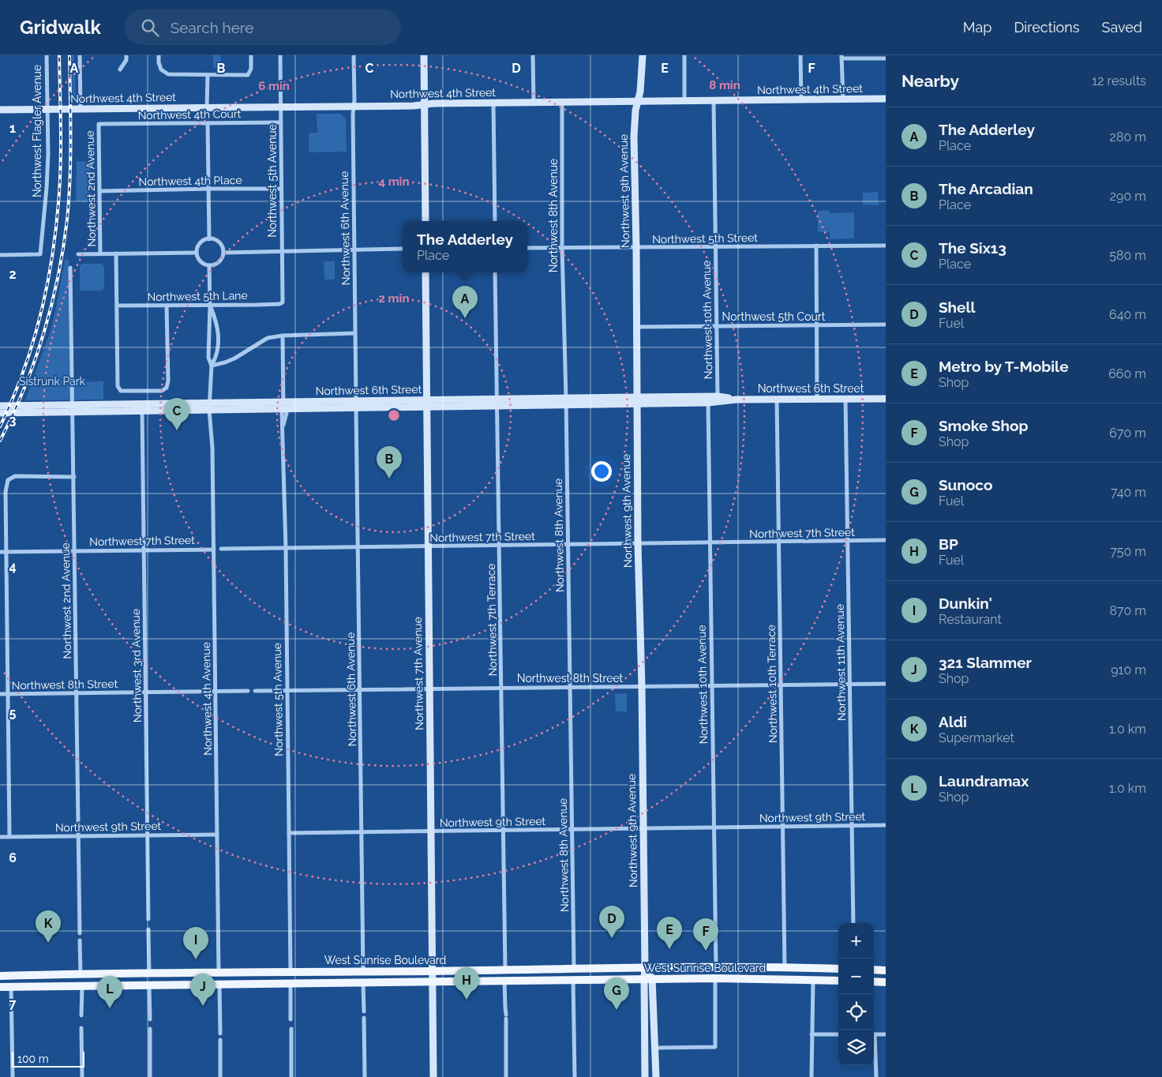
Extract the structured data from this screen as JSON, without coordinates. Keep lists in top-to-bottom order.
{
  "streets": {
    "main road": ["West Sunrise Boulevard"],
    "street": [
      "Northwest 4th Street",
      "Northwest 4th Court",
      "Northwest Flagler Avenue",
      "Northwest 4th Place",
      "Northwest 5th Avenue",
      "Northwest 2nd Avenue",
      "Northwest 9th Avenue",
      "Northwest 8th Avenue",
      "Northwest 6th Avenue",
      "Northwest 5th Street",
      "Northwest 5th Lane",
      "Northwest 5th Court",
      "Northwest 10th Avenue",
      "Northwest 6th Street",
      "Northwest 7th Street",
      "Northwest 7th Terrace",
      "Northwest 11th Avenue",
      "Northwest 3rd Avenue",
      "Northwest 7th Avenue",
      "Northwest 8th Street",
      "Northwest 10th Terrace",
      "Northwest 4th Avenue",
      "Northwest 9th Street"
    ]
  },
  "crossings": [
    ["Northwest 4th Street", "Northwest Flagler Avenue"],
    ["Northwest 4th Street", "Northwest 5th Avenue"],
    ["Northwest 4th Street", "Northwest 9th Avenue"],
    ["Northwest 4th Street", "Northwest 8th Avenue"],
    ["Northwest 4th Street", "Northwest 6th Avenue"],
    ["Northwest 4th Street", "Northwest 10th Avenue"],
    ["Northwest 4th Court", "Northwest 5th Avenue"],
    ["Northwest 4th Court", "Northwest 2nd Avenue"],
    ["Northwest 4th Place", "Northwest 5th Avenue"],
    ["Northwest 4th Place", "Northwest 2nd Avenue"],
    ["Northwest 5th Avenue", "Northwest 5th Lane"],
    ["Northwest 5th Avenue", "Northwest 6th Street"],
    ["Northwest 5th Avenue", "Northwest 7th Street"],
    ["Northwest 5th Avenue", "Northwest 8th Street"],
    ["Northwest 5th Avenue", "Northwest 9th Street"],
    ["Northwest 5th Avenue", "West Sunrise Boulevard"],
    ["Northwest 2nd Avenue", "Northwest 6th Street"],
    ["Northwest 2nd Avenue", "Northwest 7th Street"],
    ["Northwest 2nd Avenue", "Northwest 8th Street"],
    ["Northwest 2nd Avenue", "Northwest 9th Street"],
    ["Northwest 9th Avenue", "Northwest 5th Street"],
    ["Northwest 9th Avenue", "Northwest 5th Court"],
    ["Northwest 9th Avenue", "Northwest 6th Street"],
    ["Northwest 9th Avenue", "Northwest 7th Street"],
    ["Northwest 9th Avenue", "Northwest 8th Street"],
    ["Northwest 9th Avenue", "Northwest 9th Street"],
    ["Northwest 9th Avenue", "West Sunrise Boulevard"],
    ["Northwest 8th Avenue", "Northwest 5th Street"],
    ["Northwest 8th Avenue", "Northwest 6th Street"],
    ["Northwest 8th Avenue", "Northwest 7th Street"],
    ["Northwest 8th Avenue", "Northwest 8th Street"],
    ["Northwest 8th Avenue", "Northwest 9th Street"],
    ["Northwest 8th Avenue", "West Sunrise Boulevard"],
    ["Northwest 6th Avenue", "Northwest 6th Street"],
    ["Northwest 6th Avenue", "Northwest 7th Street"],
    ["Northwest 6th Avenue", "Northwest 8th Street"],
    ["Northwest 6th Avenue", "Northwest 9th Street"],
    ["Northwest 6th Avenue", "West Sunrise Boulevard"],
    ["Northwest 5th Street", "Northwest 10th Avenue"],
    ["Northwest 5th Lane", "Northwest 4th Avenue"],
    ["Northwest 5th Court", "Northwest 10th Avenue"],
    ["Northwest 10th Avenue", "Northwest 6th Street"],
    ["Northwest 10th Avenue", "Northwest 7th Street"],
    ["Northwest 10th Avenue", "Northwest 8th Street"],
    ["Northwest 10th Avenue", "Northwest 9th Street"],
    ["Northwest 10th Avenue", "West Sunrise Boulevard"],
    ["Northwest 6th Street", "Northwest 7th Terrace"],
    ["Northwest 6th Street", "Northwest 11th Avenue"],
    ["Northwest 6th Street", "Northwest 3rd Avenue"],
    ["Northwest 6th Street", "Northwest 7th Avenue"],
    ["Northwest 6th Street", "Northwest 10th Terrace"],
    ["Northwest 6th Street", "Northwest 4th Avenue"],
    ["Northwest 7th Street", "Northwest 7th Terrace"],
    ["Northwest 7th Street", "Northwest 11th Avenue"],
    ["Northwest 7th Street", "Northwest 3rd Avenue"],
    ["Northwest 7th Street", "Northwest 7th Avenue"],
    ["Northwest 7th Street", "Northwest 10th Terrace"],
    ["Northwest 7th Street", "Northwest 4th Avenue"],
    ["Northwest 7th Terrace", "Northwest 8th Street"],
    ["Northwest 7th Terrace", "Northwest 9th Street"],
    ["Northwest 7th Terrace", "West Sunrise Boulevard"],
    ["Northwest 11th Avenue", "Northwest 8th Street"],
    ["Northwest 11th Avenue", "Northwest 9th Street"],
    ["Northwest 3rd Avenue", "Northwest 8th Street"],
    ["Northwest 3rd Avenue", "Northwest 9th Street"],
    ["Northwest 7th Avenue", "Northwest 8th Street"],
    ["Northwest 7th Avenue", "Northwest 9th Street"],
    ["Northwest 7th Avenue", "West Sunrise Boulevard"],
    ["Northwest 8th Street", "Northwest 10th Terrace"],
    ["Northwest 8th Street", "Northwest 4th Avenue"],
    ["Northwest 10th Terrace", "Northwest 9th Street"],
    ["Northwest 10th Terrace", "West Sunrise Boulevard"],
    ["Northwest 4th Avenue", "Northwest 9th Street"],
    ["Northwest 4th Avenue", "West Sunrise Boulevard"]
  ],
  "parks": ["Sistrunk Park"],
  "scale_bar": "100 m",
  "page": {
    "header": "Gridwalk",
    "search": "Search here",
    "nav": ["Map", "Directions", "Saved"],
    "heading": ["Nearby", "12 results"],
    "list": [
      {
        "mark": "A",
        "name": "The Adderley",
        "note": "Place",
        "value": "280 m"
      },
      {
        "mark": "B",
        "name": "The Arcadian",
        "note": "Place",
        "value": "290 m"
      },
      {
        "mark": "C",
        "name": "The Six13",
        "note": "Place",
        "value": "580 m"
      },
      {
        "mark": "D",
        "name": "Shell",
        "note": "Fuel",
        "value": "640 m"
      },
      {
        "mark": "E",
        "name": "Metro by T-Mobile",
        "note": "Shop",
        "value": "660 m"
      },
      {
        "mark": "F",
        "name": "Smoke Shop",
        "note": "Shop",
        "value": "670 m"
      },
      {
        "mark": "G",
        "name": "Sunoco",
        "note": "Fuel",
        "value": "740 m"
      },
      {
        "mark": "H",
        "name": "BP",
        "note": "Fuel",
        "value": "750 m"
      },
      {
        "mark": "I",
        "name": "Dunkin'",
        "note": "Restaurant",
        "value": "870 m"
      },
      {
        "mark": "J",
        "name": "321 Slammer",
        "note": "Shop",
        "value": "910 m"
      },
      {
        "mark": "K",
        "name": "Aldi",
        "note": "Supermarket",
        "value": "1.0 km"
      },
      {
        "mark": "L",
        "name": "Laundramax",
        "note": "Shop",
        "value": "1.0 km"
      }
    ],
    "popup": ["The Adderley", "Place"],
    "pins": [
      "A",
      "C",
      "B",
      "D",
      "K",
      "E",
      "F",
      "I",
      "H",
      "J",
      "L",
      "G"
    ],
    "map_buttons": ["+", "−"],
    "scale": "100 m"
  },
  "grid": {
    "columns": [
      "A",
      "B",
      "C",
      "D",
      "E",
      "F"
    ],
    "rows": [
      "1",
      "2",
      "3",
      "4",
      "5",
      "6",
      "7"
    ]
  },
  "rings": [
    "8 min",
    "6 min",
    "4 min",
    "2 min"
  ]
}
